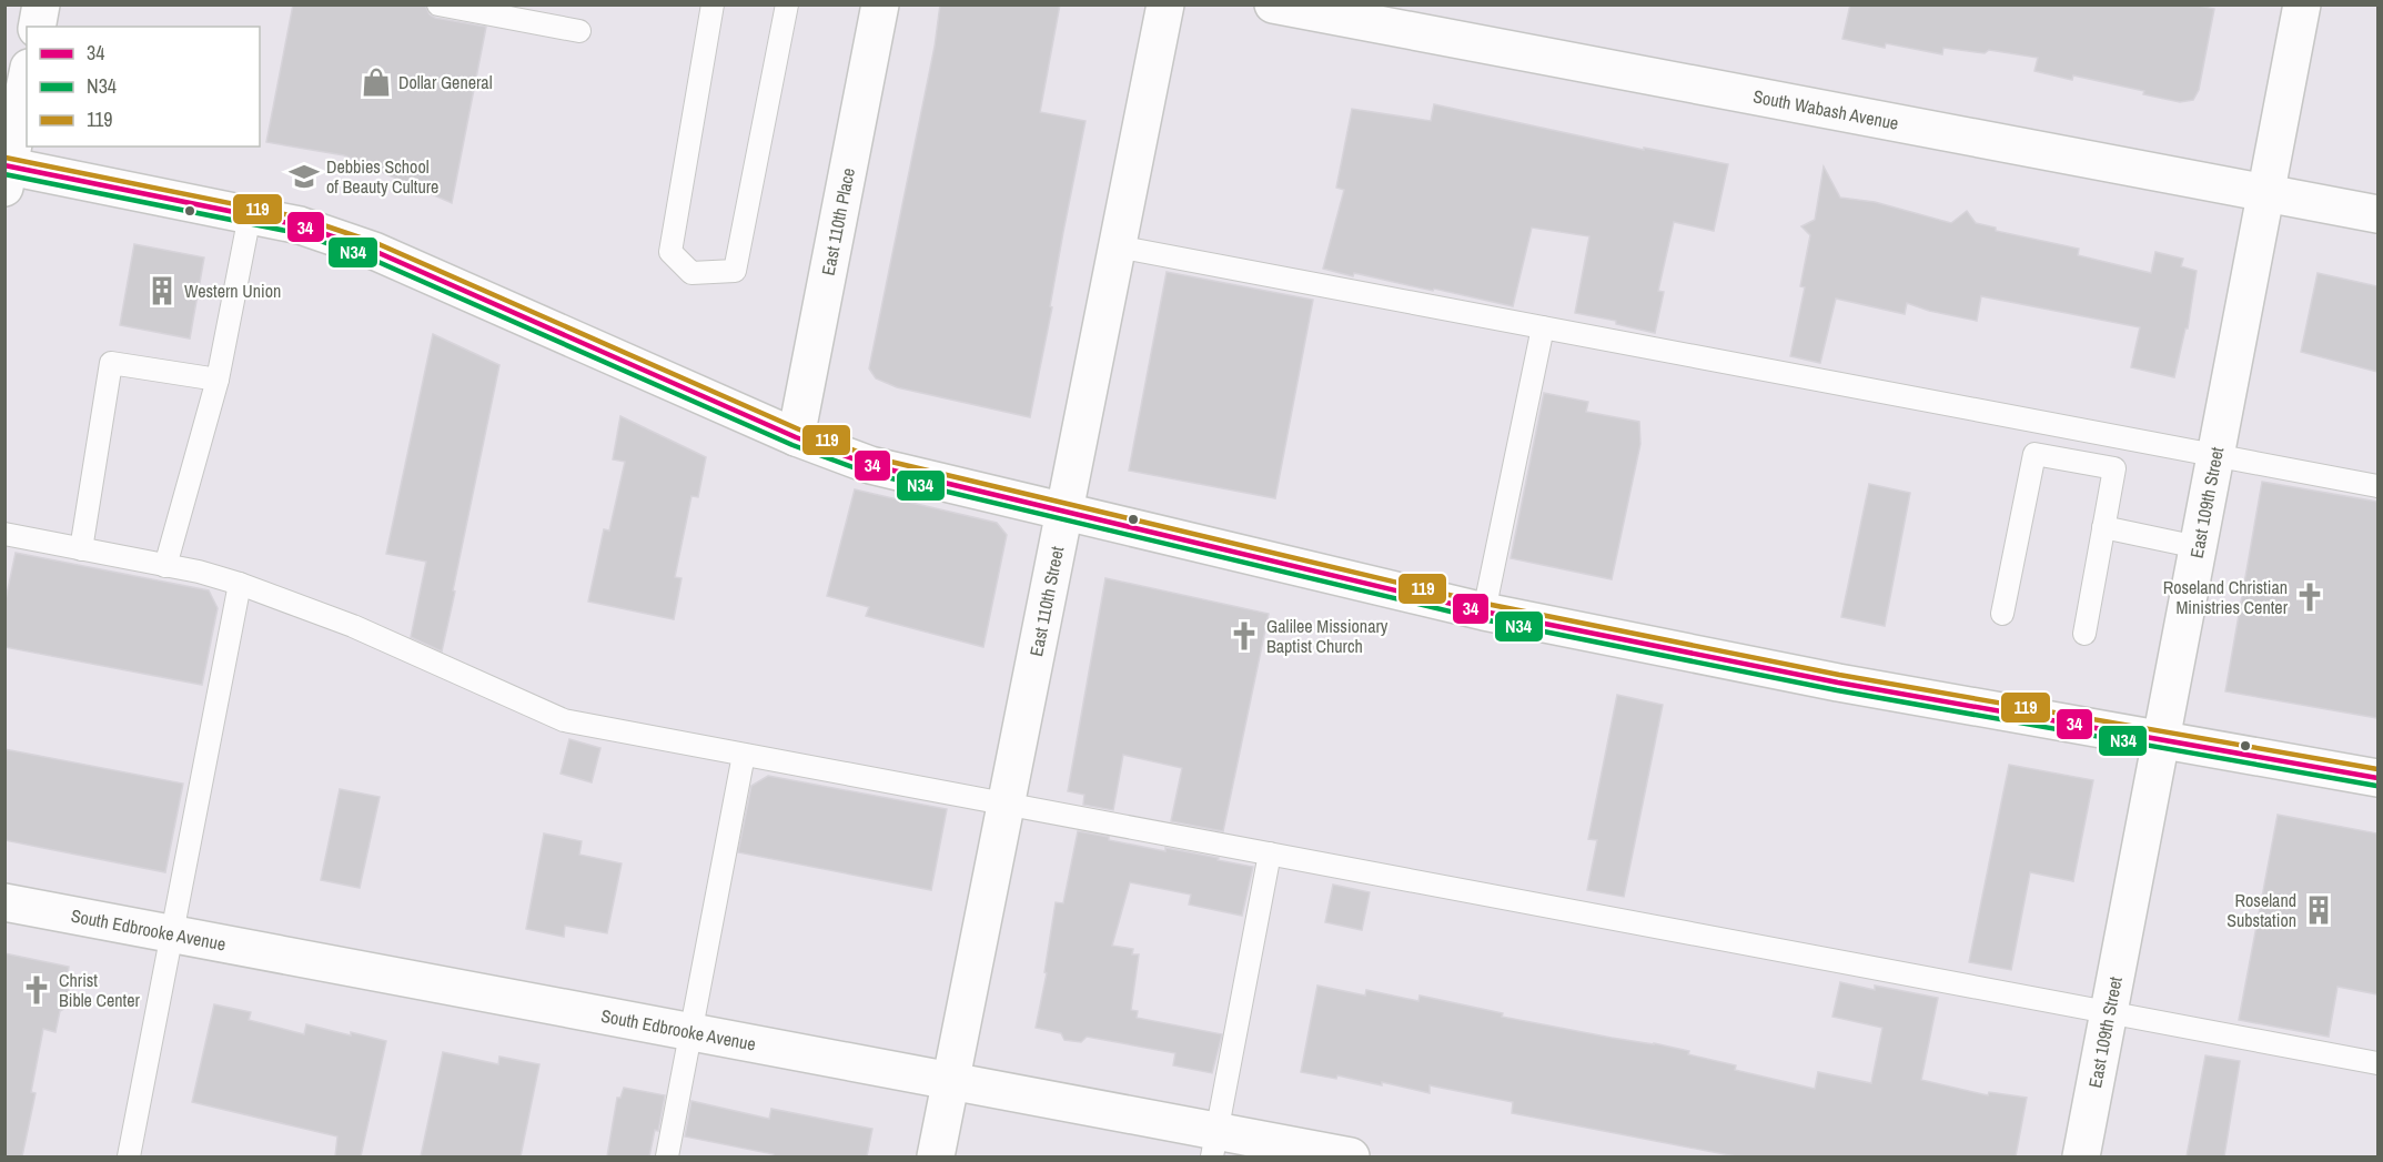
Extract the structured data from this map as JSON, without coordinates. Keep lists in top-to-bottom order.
{
  "streets": {
    "street": [
      "South Wabash Avenue",
      "East 110th Place",
      "East 109th Street",
      "East 110th Street",
      "South Edbrooke Avenue"
    ]
  },
  "crossings": [
    ["South Wabash Avenue", "East 109th Street"],
    ["East 110th Street", "South Edbrooke Avenue"]
  ],
  "places": {
    "shop": ["Dollar General"],
    "school or university": ["Debbies School of Beauty Culture"],
    "building": ["Western Union", "Roseland Substation"],
    "church": ["Roseland Christian Ministries Center", "Galilee Missionary Baptist Church", "Christ Bible Center"]
  },
  "lines": ["transit line 119", "transit line 34", "transit line N34"],
  "legend": ["34", "N34", "119"]
}
